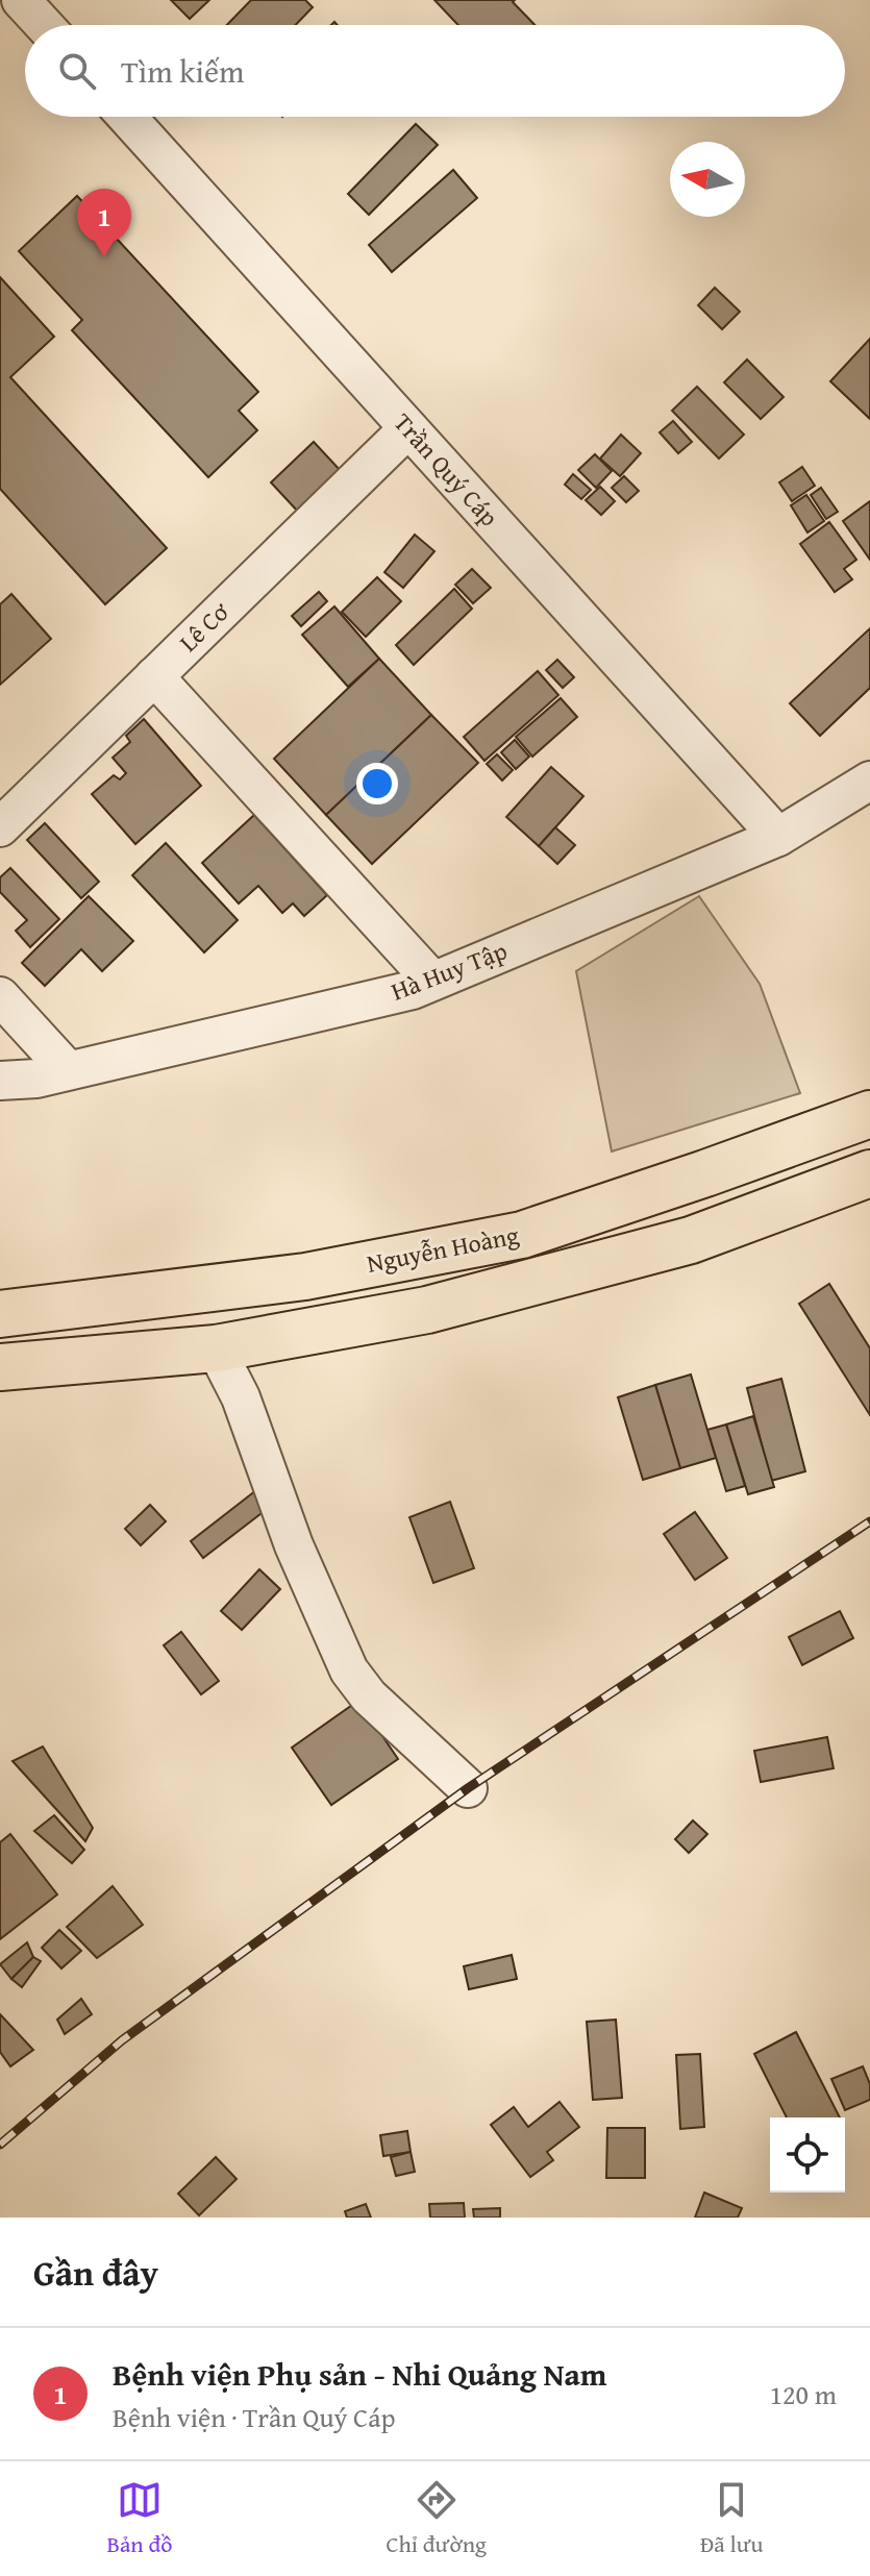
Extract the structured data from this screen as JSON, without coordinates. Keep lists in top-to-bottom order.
{
  "streets": {
    "highway": ["Nguyễn Hoàng"],
    "street": ["Trần Quý Cáp", "Lê Cơ", "Hà Huy Tập"]
  },
  "crossings": [
    ["Trần Quý Cáp", "Lê Cơ"],
    ["Trần Quý Cáp", "Hà Huy Tập"]
  ],
  "north": "left",
  "page": {
    "search": "Tìm kiếm",
    "pins": "1",
    "heading": "Gần đây",
    "list": [
      {
        "mark": "1",
        "name": "Bệnh viện Phụ sản - Nhi Quảng Nam",
        "note": "Bệnh viện · Trần Quý Cáp",
        "value": "120 m"
      }
    ],
    "nav": ["Bản đồ", "Chỉ đường", "Đã lưu"]
  }
}
